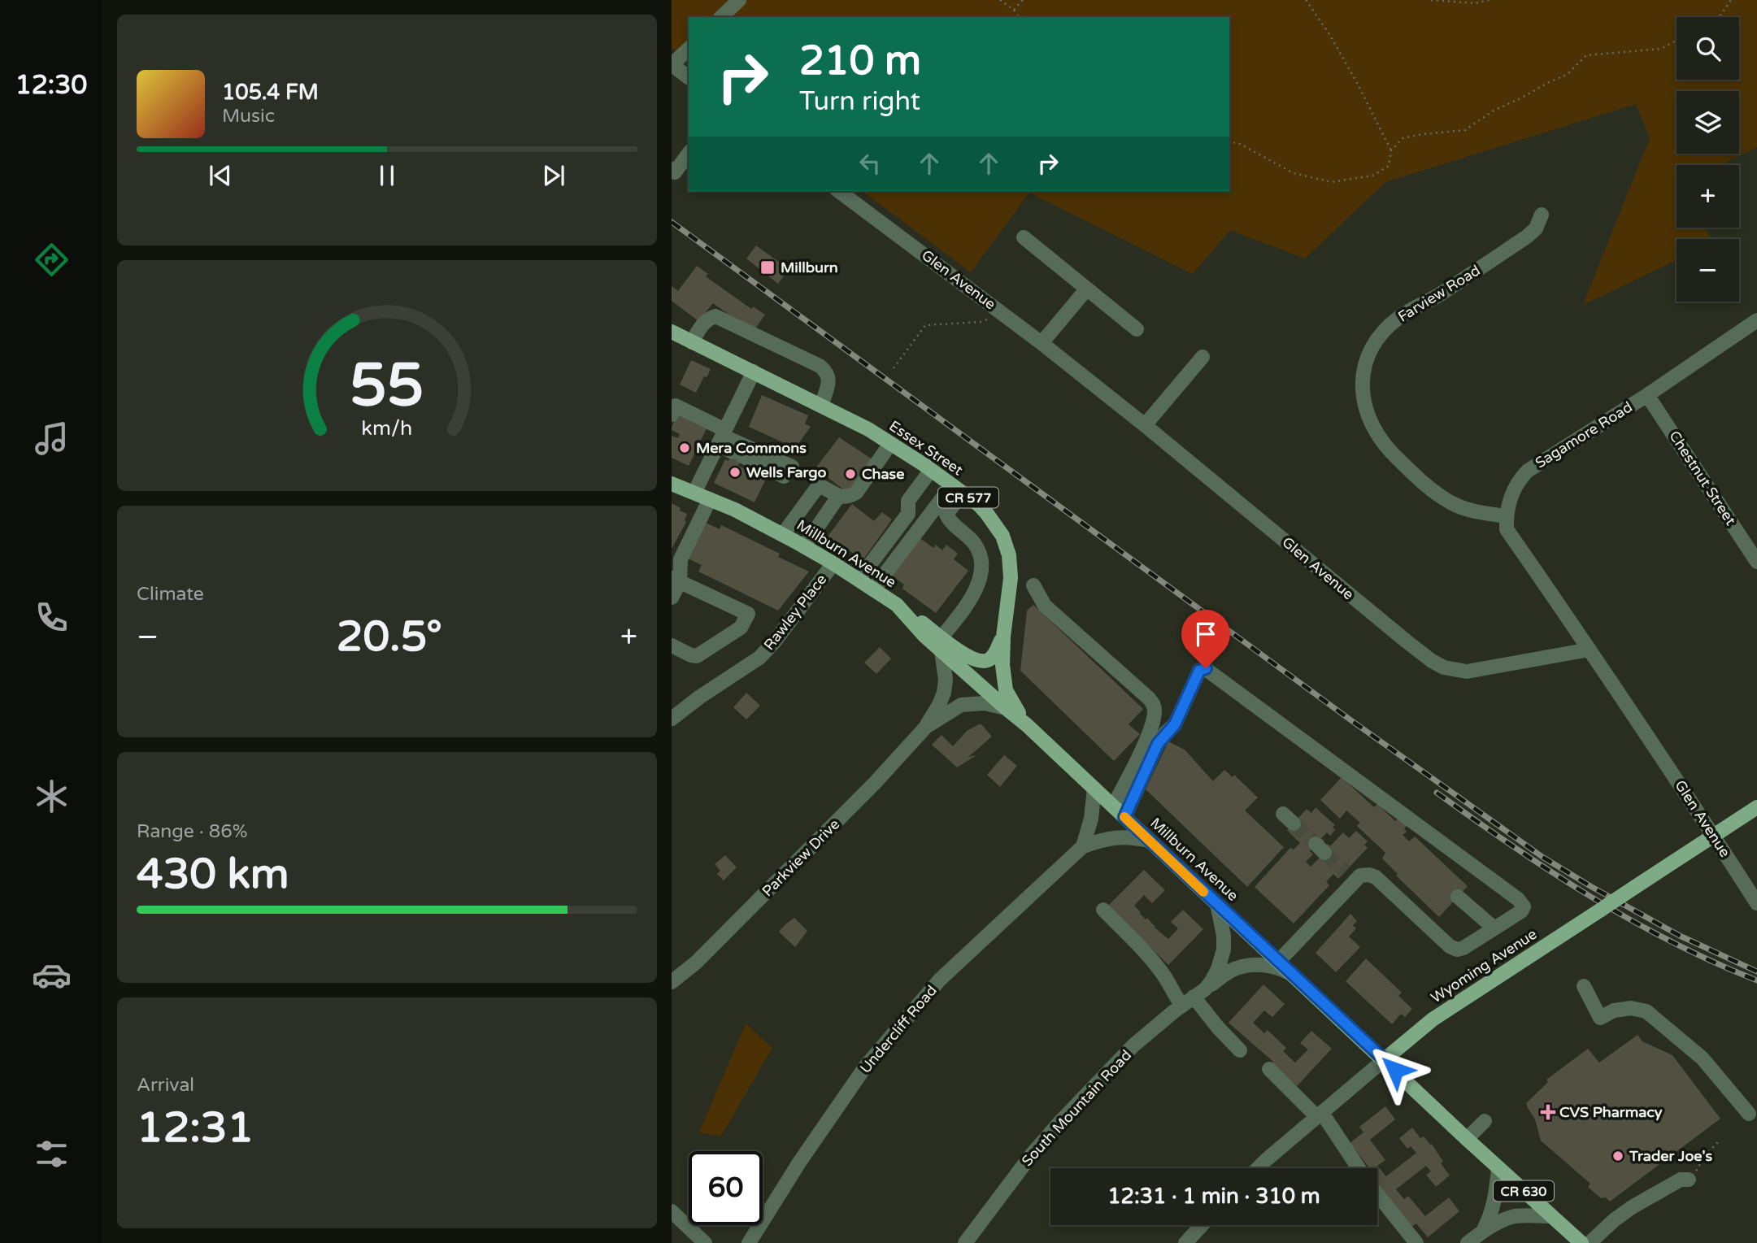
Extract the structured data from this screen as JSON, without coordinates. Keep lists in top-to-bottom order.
{
  "streets": {
    "main road": [
      "Essex Street",
      "CR 577",
      "Millburn Avenue",
      "Wyoming Avenue",
      "CR 630"
    ],
    "street": [
      "Glen Avenue",
      "Farview Road",
      "Sagamore Road",
      "Chestnut Street",
      "Rawley Place",
      "Parkview Drive",
      "Undercliff Road",
      "South Mountain Road"
    ]
  },
  "crossings": [
    ["Glen Avenue", "Wyoming Avenue"],
    ["Farview Road", "Sagamore Road"],
    ["Sagamore Road", "Chestnut Street"],
    ["Essex Street", "Millburn Avenue"],
    ["Millburn Avenue", "Rawley Place"],
    ["Millburn Avenue", "Parkview Drive"],
    ["Millburn Avenue", "Wyoming Avenue"],
    ["Millburn Avenue", "Undercliff Road"],
    ["Millburn Avenue", "South Mountain Road"]
  ],
  "places": {
    "transit": ["Millburn"],
    "other": [
      "Mera Commons",
      "Wells Fargo",
      "Chase",
      "Trader Joe's"
    ],
    "health": ["CVS Pharmacy"]
  },
  "page": {
    "tabs": "12:30",
    "map_buttons": ["+", "−"],
    "turn": ["210 m", "Turn right"],
    "song": ["105.4 FM", "Music"],
    "tile": [
      "Climate",
      ["Range · 86%", "430 km"],
      ["Arrival", "12:31"]
    ],
    "heat": ["−", "20.5°", "+"],
    "limit": "60",
    "trip": "12:31 · 1 min · 310 m",
    "gauge": ["55", "km/h"]
  }
}
